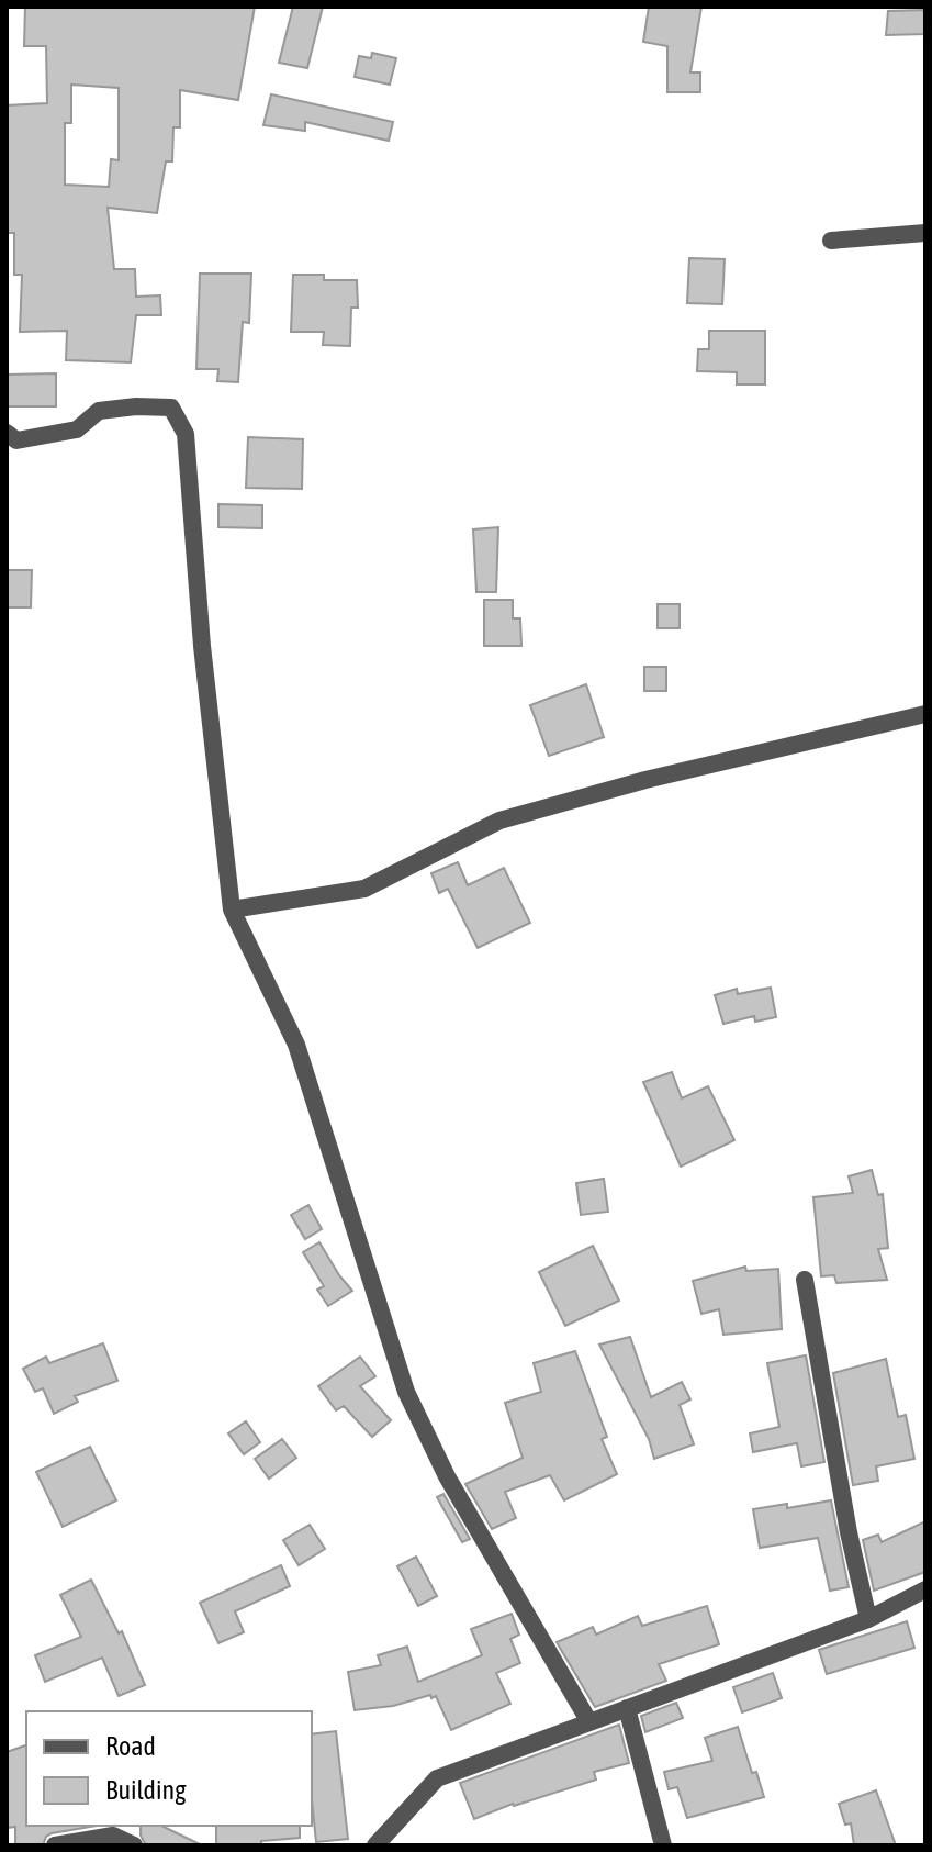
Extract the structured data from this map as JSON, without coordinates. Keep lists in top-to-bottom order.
{
  "legend": ["Road", "Building"]
}
